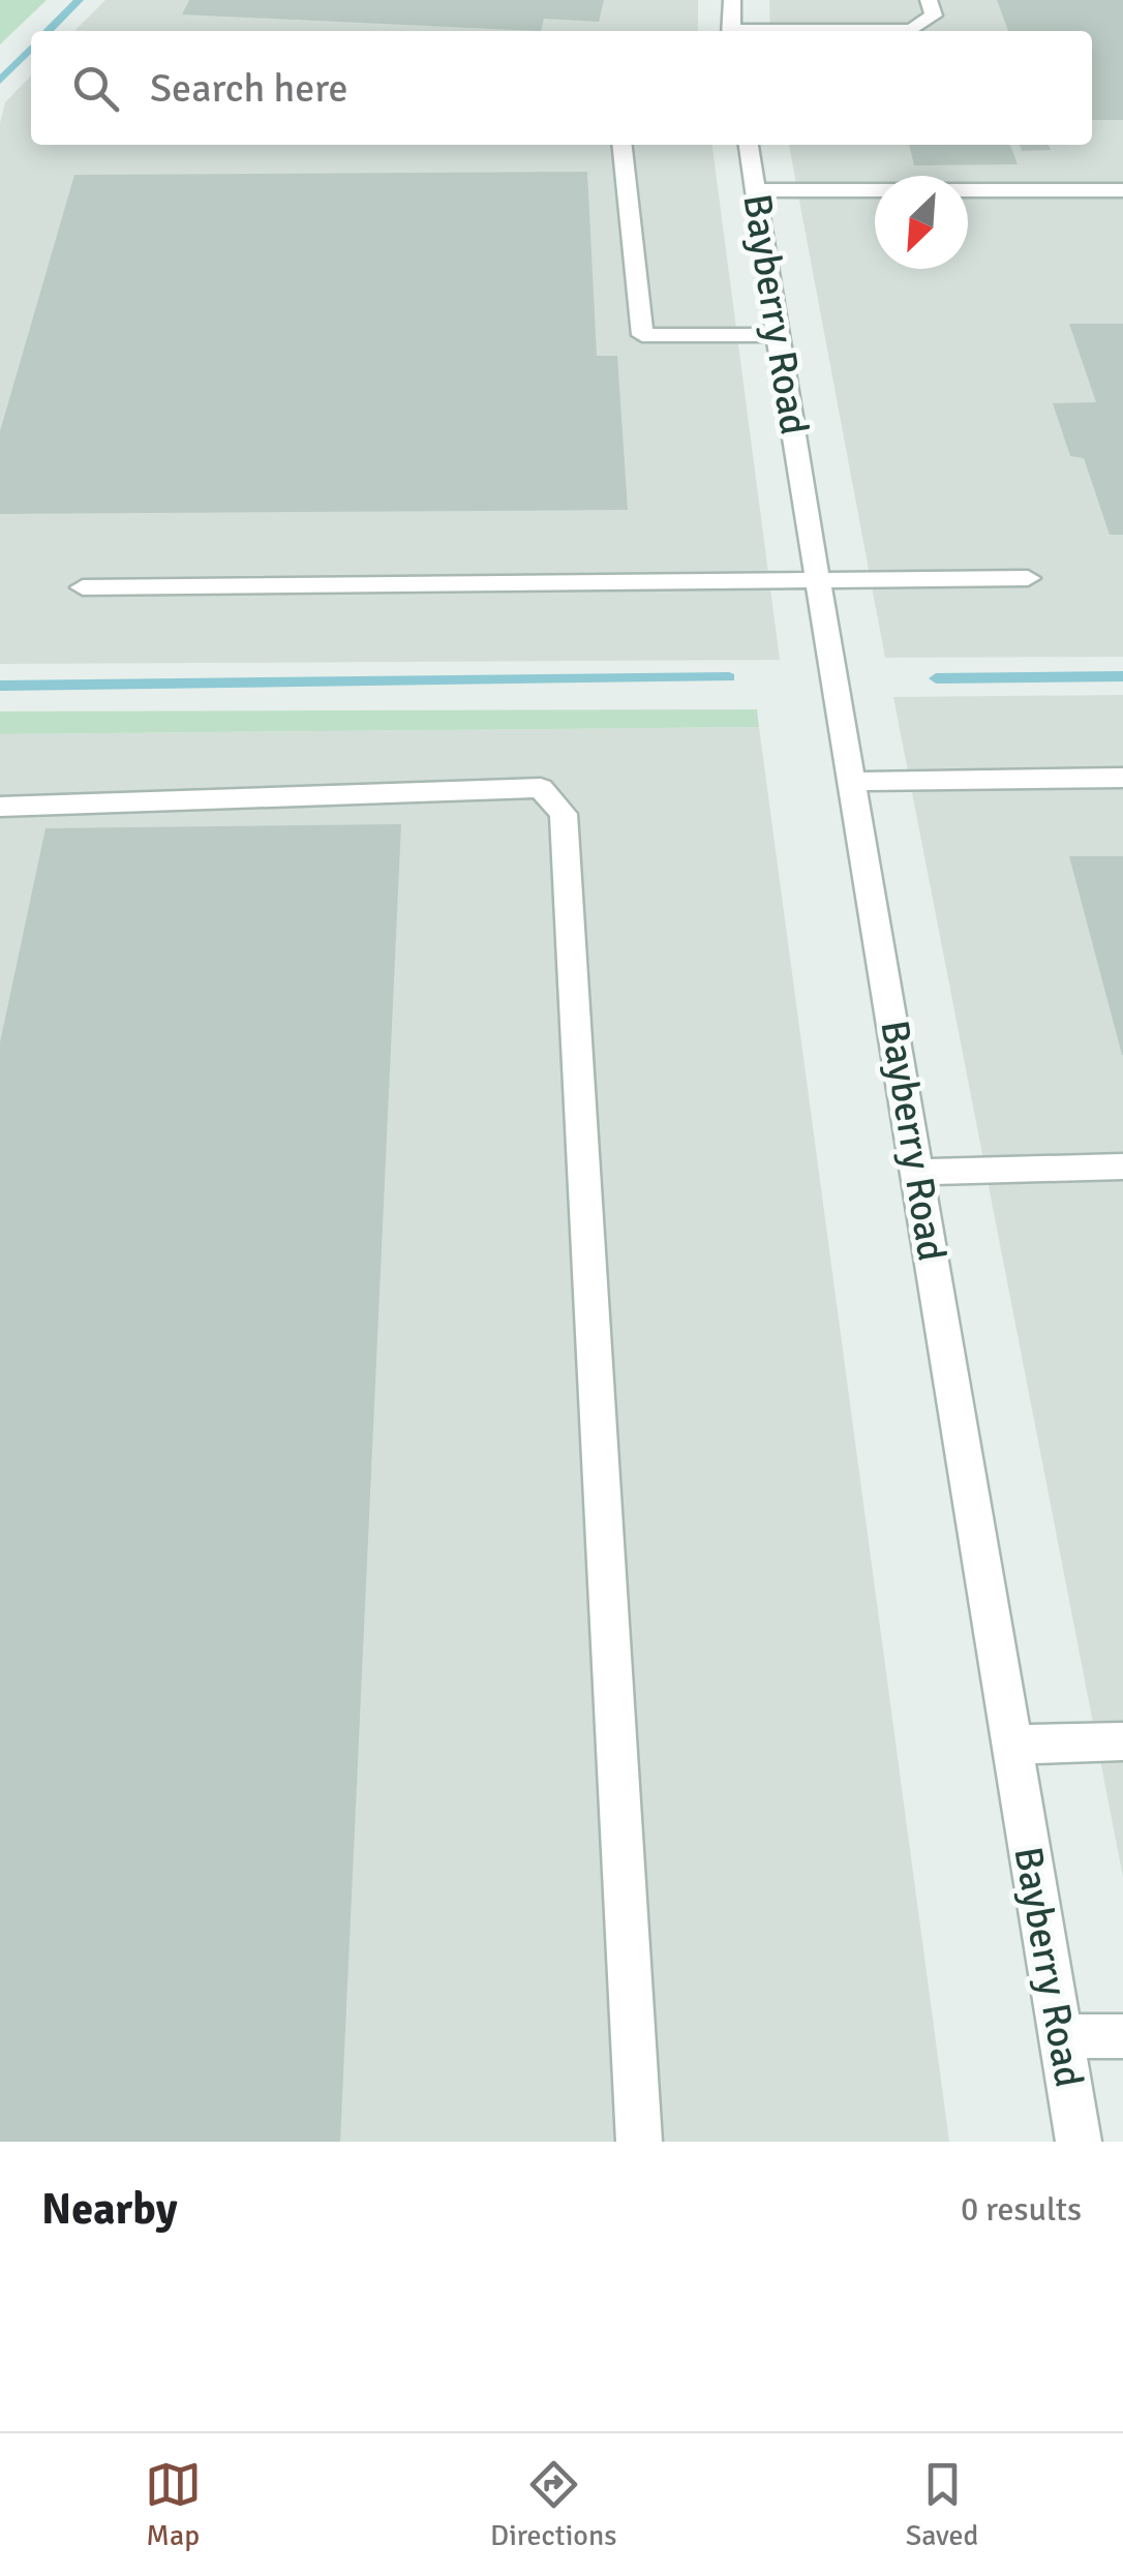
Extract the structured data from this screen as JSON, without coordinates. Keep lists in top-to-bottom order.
{
  "streets": {
    "street": ["Bayberry Road"]
  },
  "north": "bottom left",
  "page": {
    "search": "Search here",
    "heading": ["Nearby", "0 results"],
    "nav": ["Map", "Directions", "Saved"]
  }
}
